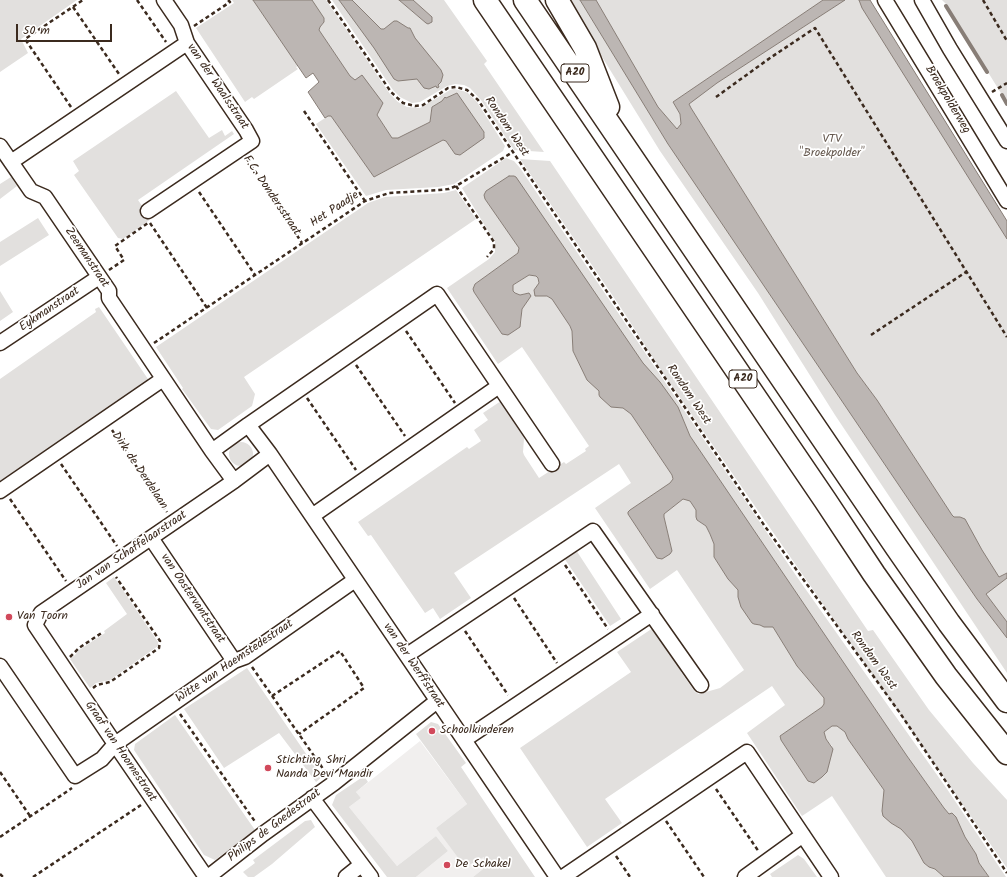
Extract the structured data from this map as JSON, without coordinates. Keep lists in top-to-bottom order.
{
  "streets": {
    "highway": ["A20"],
    "street": [
      "van der Waalsstraat",
      "Broekpolderweg",
      "F.C. Dondersstraat",
      "Zeemanstraat",
      "Eykmanstraat",
      "Dirk de Derdelaan",
      "Jan van Schaffelaarstraat",
      "van Oostervantstraat",
      "Witte van Haemstedestraat",
      "van der Werffstraat",
      "Graaf van Hoornestraat",
      "Philips de Goedestraat"
    ],
    "path": ["Rondom West", "Het Paadje"]
  },
  "crossings": [
    ["van der Waalsstraat", "F.C. Dondersstraat"],
    ["Rondom West", "Het Paadje"],
    ["F.C. Dondersstraat", "Het Paadje"],
    ["Het Paadje", "Zeemanstraat"],
    ["Zeemanstraat", "Eykmanstraat"],
    ["Zeemanstraat", "Dirk de Derdelaan"],
    ["Dirk de Derdelaan", "Jan van Schaffelaarstraat"],
    ["Jan van Schaffelaarstraat", "van Oostervantstraat"],
    ["Jan van Schaffelaarstraat", "Graaf van Hoornestraat"],
    ["van Oostervantstraat", "Witte van Haemstedestraat"],
    ["Witte van Haemstedestraat", "van der Werffstraat"],
    ["Witte van Haemstedestraat", "Graaf van Hoornestraat"],
    ["van der Werffstraat", "Philips de Goedestraat"],
    ["Graaf van Hoornestraat", "Philips de Goedestraat"]
  ],
  "parks": ["VTV \"Broekpolder\""],
  "places": [
    "Van Toorn",
    "Schoolkinderen",
    "Stichting Shri Nanda Devi Mandir",
    "De Schakel"
  ],
  "scale_bar": "50 m"
}
